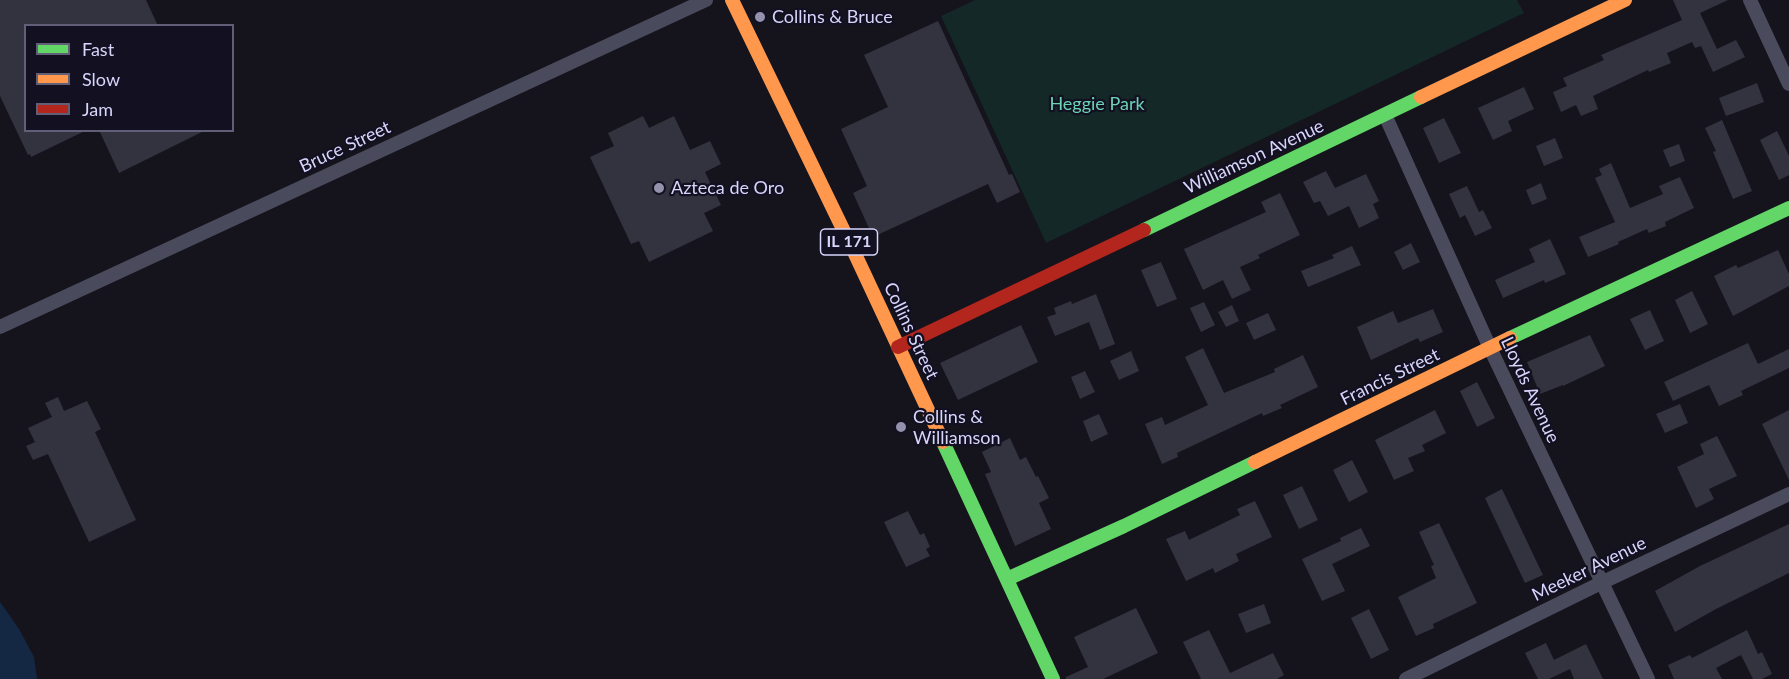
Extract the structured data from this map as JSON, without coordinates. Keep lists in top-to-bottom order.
{
  "streets": {
    "street": [
      "Bruce Street",
      "Williamson Avenue",
      "IL 171",
      "Collins Street",
      "Francis Street",
      "Lloyds Avenue",
      "Meeker Avenue"
    ]
  },
  "crossings": [
    ["Williamson Avenue", "Collins Street"],
    ["Williamson Avenue", "Lloyds Avenue"],
    ["Collins Street", "Francis Street"],
    ["Francis Street", "Lloyds Avenue"],
    ["Lloyds Avenue", "Meeker Avenue"]
  ],
  "parks": ["Heggie Park"],
  "places": ["Collins & Bruce", "Azteca de Oro", "Collins & Williamson"],
  "legend": ["Fast", "Slow", "Jam"]
}
